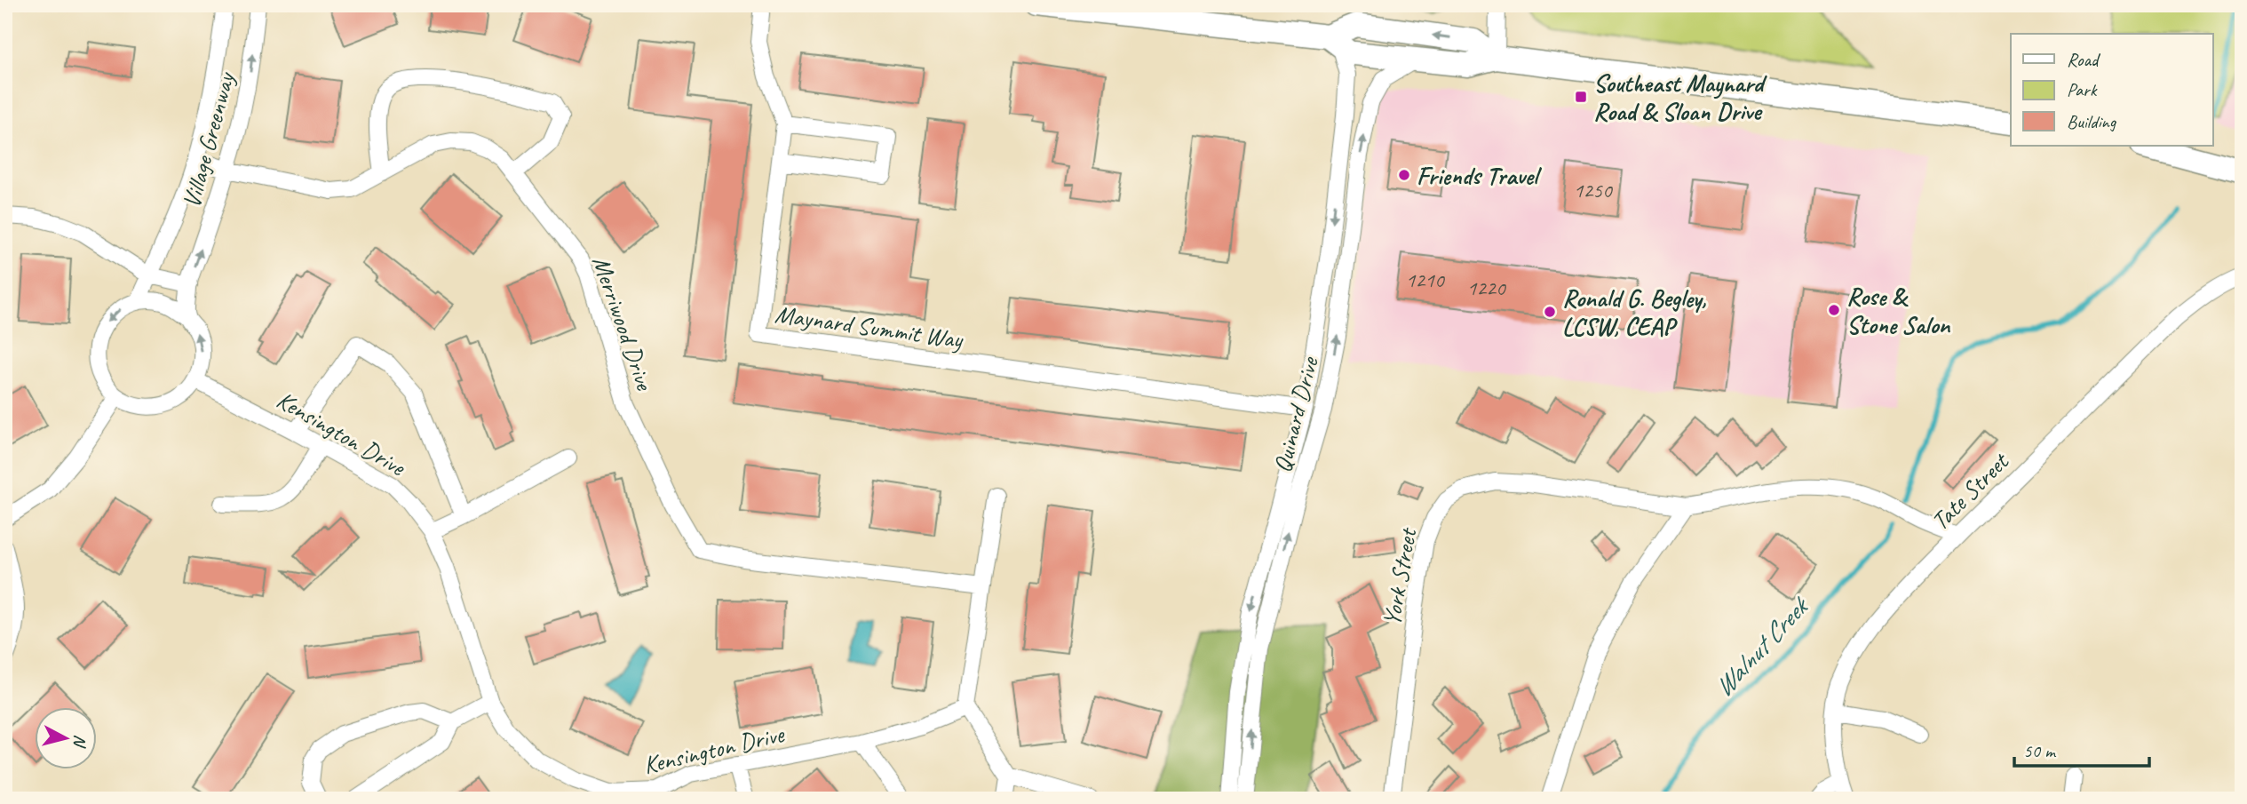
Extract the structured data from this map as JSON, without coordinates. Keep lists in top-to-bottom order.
{
  "streets": {
    "street": [
      "Village Greenway",
      "Merriwood Drive",
      "Maynard Summit Way",
      "Quinard Drive",
      "Kensington Drive",
      "Tate Street",
      "York Street"
    ]
  },
  "crossings": [
    ["Village Greenway", "Merriwood Drive"],
    ["Village Greenway", "Kensington Drive"],
    ["Maynard Summit Way", "Quinard Drive"],
    ["Tate Street", "York Street"]
  ],
  "water": ["Walnut Creek"],
  "places": {
    "transit": ["Southeast Maynard Road & Sloan Drive"],
    "other": ["Friends Travel", "Rose & Stone Salon", "Ronald G. Begley, LCSW, CEAP"]
  },
  "house_numbers": ["1250", "1210", "1220"],
  "legend": ["Road", "Park", "Building"],
  "scale_bar": "50 m",
  "north": "right"
}
